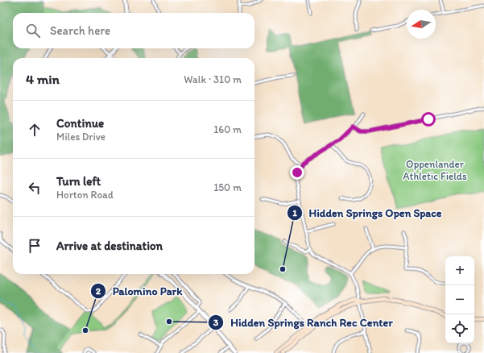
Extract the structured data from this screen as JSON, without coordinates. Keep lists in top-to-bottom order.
{
  "parks": ["Oppenlander Athletic Fields"],
  "places": ["Hidden Springs Open Space", "Hidden Springs Ranch Rec Center", "Palomino Park"],
  "north": "left",
  "page": {
    "search": "Search here",
    "heading": ["4 min", "Walk · 310 m"],
    "list": [
      ["Continue", "Miles Drive", "160 m"],
      ["Turn left", "Horton Road", "150 m"],
      "Arrive at destination"
    ],
    "map_buttons": ["+", "−"]
  }
}
